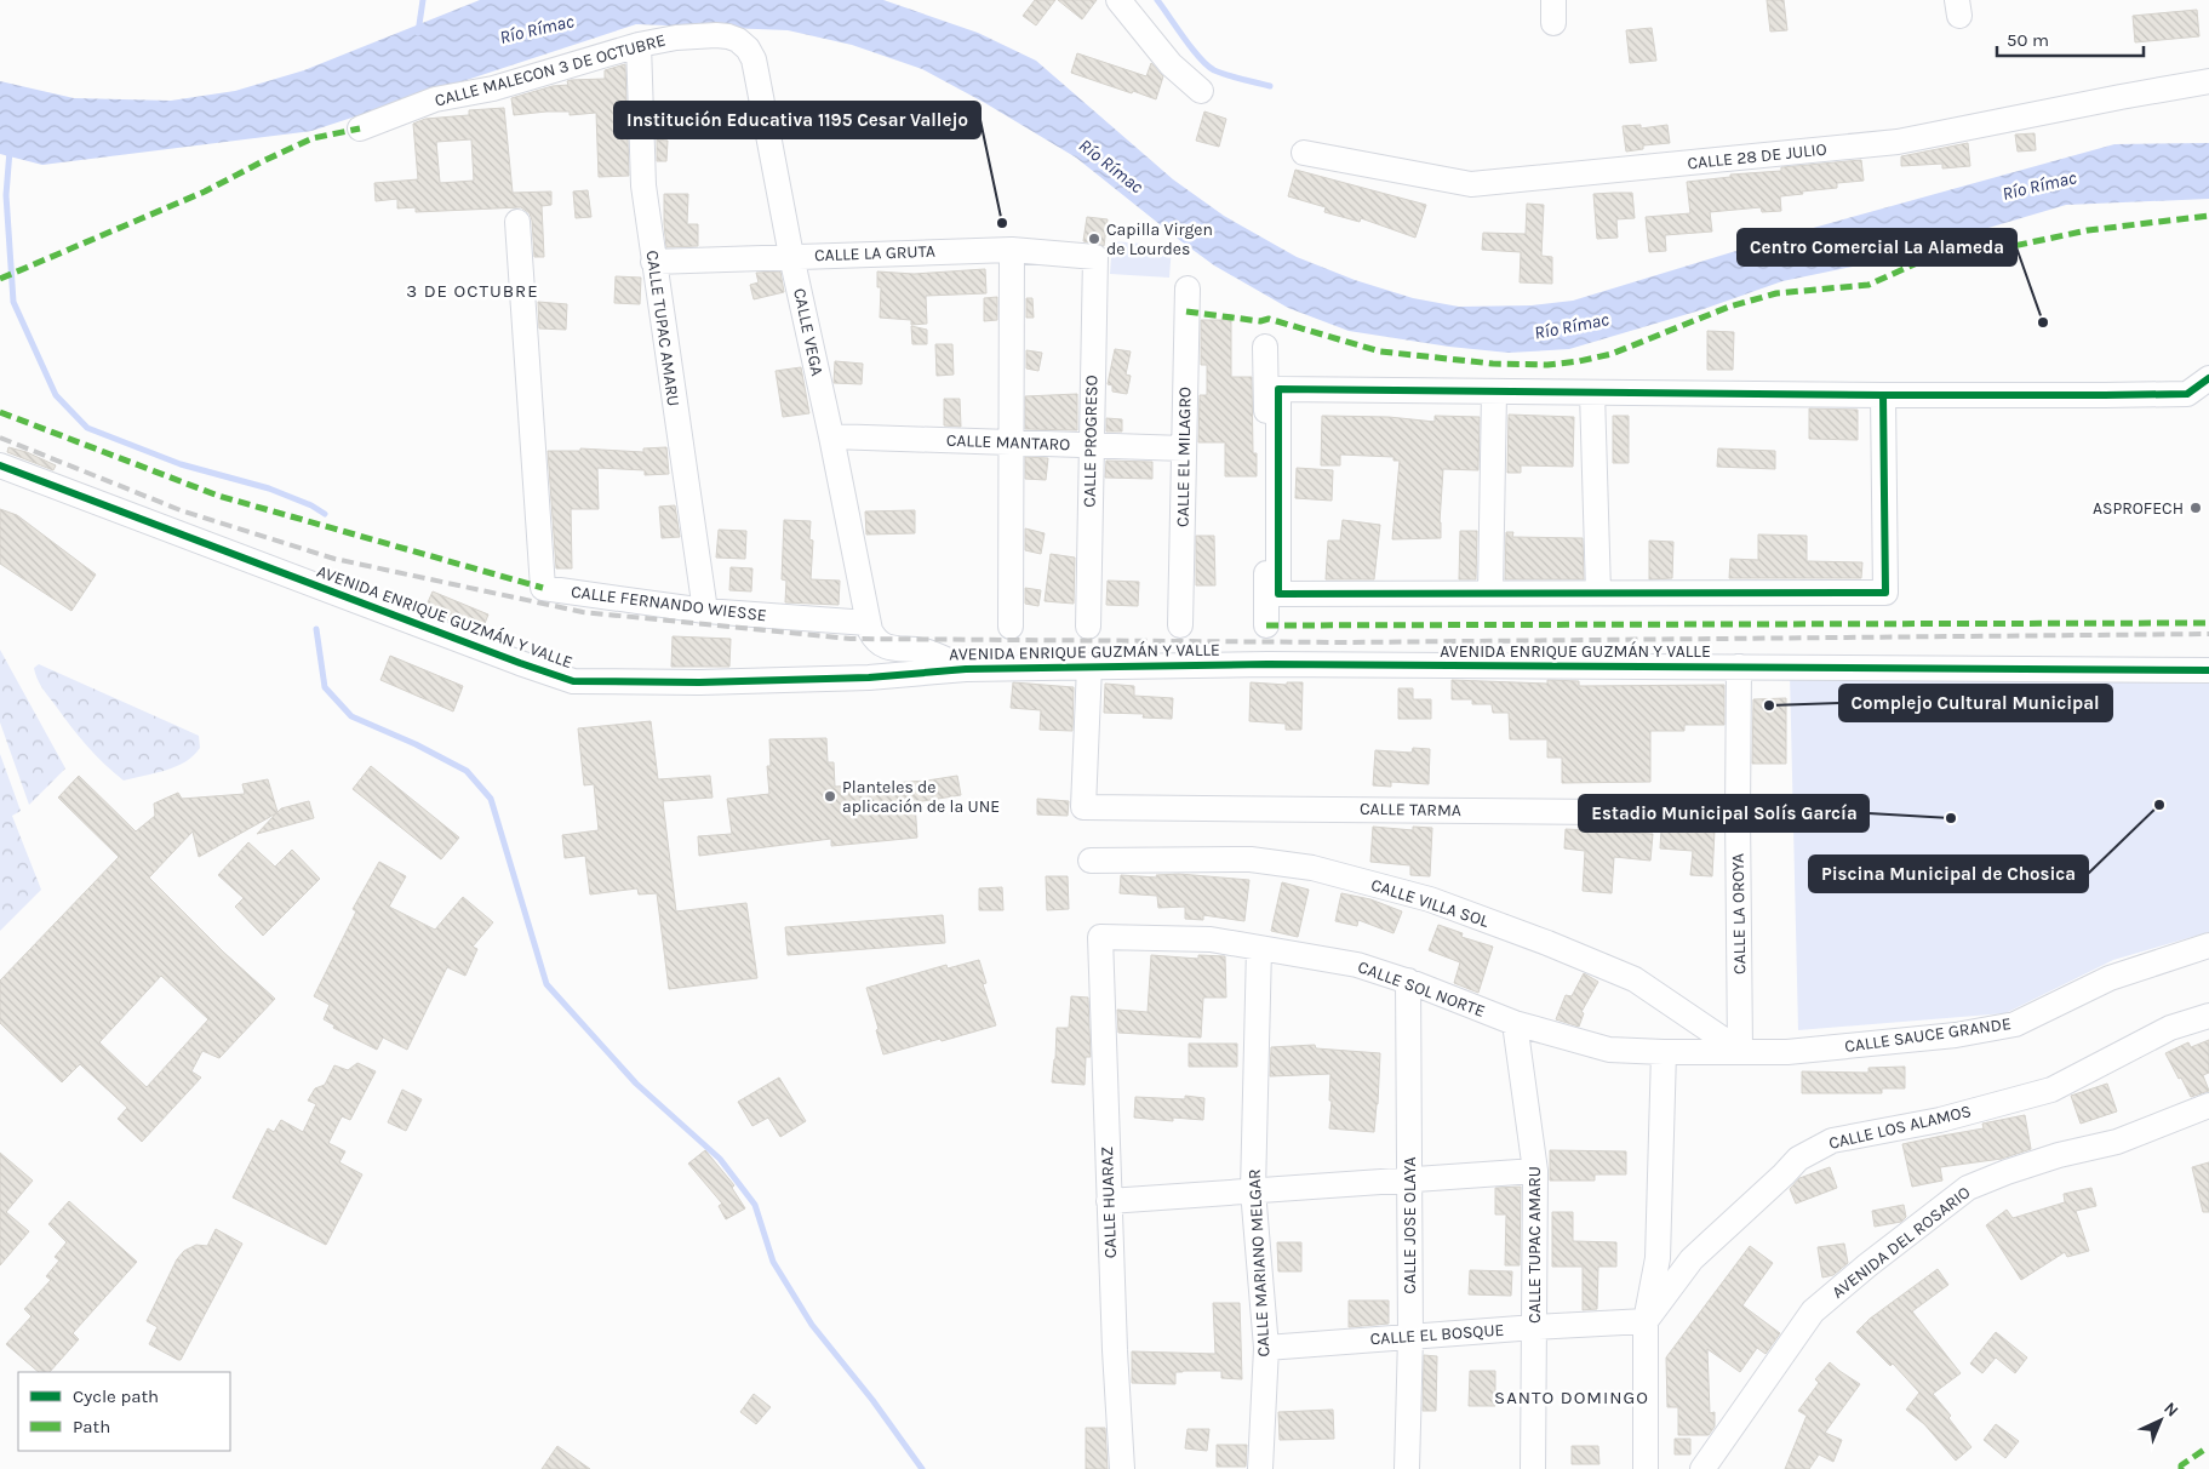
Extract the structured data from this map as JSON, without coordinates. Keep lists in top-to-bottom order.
{
  "streets": {
    "street": [
      "CALLE MALECON 3 DE OCTUBRE",
      "CALLE 28 DE JULIO",
      "CALLE LA GRUTA",
      "CALLE TUPAC AMARU",
      "CALLE VEGA",
      "CALLE PROGRESO",
      "CALLE MANTARO",
      "CALLE EL MILAGRO",
      "CALLE FERNANDO WIESSE",
      "AVENIDA ENRIQUE GUZMÁN Y VALLE",
      "CALLE TARMA",
      "CALLE VILLA SOL",
      "CALLE LA OROYA",
      "CALLE SOL NORTE",
      "CALLE SAUCE GRANDE",
      "CALLE LOS ALAMOS",
      "CALLE HUARAZ",
      "CALLE JOSE OLAYA",
      "AVENIDA DEL ROSARIO",
      "CALLE MARIANO MELGAR",
      "CALLE EL BOSQUE"
    ]
  },
  "crossings": [
    ["CALLE MALECON 3 DE OCTUBRE", "CALLE TUPAC AMARU"],
    ["CALLE MALECON 3 DE OCTUBRE", "CALLE VEGA"],
    ["CALLE LA GRUTA", "CALLE TUPAC AMARU"],
    ["CALLE LA GRUTA", "CALLE VEGA"],
    ["CALLE LA GRUTA", "CALLE PROGRESO"],
    ["CALLE TUPAC AMARU", "CALLE FERNANDO WIESSE"],
    ["CALLE TUPAC AMARU", "CALLE SOL NORTE"],
    ["CALLE TUPAC AMARU", "CALLE EL BOSQUE"],
    ["CALLE VEGA", "CALLE MANTARO"],
    ["CALLE VEGA", "CALLE FERNANDO WIESSE"],
    ["CALLE PROGRESO", "CALLE MANTARO"],
    ["CALLE MANTARO", "CALLE EL MILAGRO"],
    ["AVENIDA ENRIQUE GUZMÁN Y VALLE", "CALLE TARMA"],
    ["AVENIDA ENRIQUE GUZMÁN Y VALLE", "CALLE LA OROYA"],
    ["CALLE TARMA", "CALLE LA OROYA"],
    ["CALLE VILLA SOL", "CALLE LA OROYA"],
    ["CALLE VILLA SOL", "CALLE SOL NORTE"],
    ["CALLE VILLA SOL", "CALLE SAUCE GRANDE"],
    ["CALLE LA OROYA", "CALLE SOL NORTE"],
    ["CALLE LA OROYA", "CALLE SAUCE GRANDE"],
    ["CALLE SOL NORTE", "CALLE SAUCE GRANDE"],
    ["CALLE SOL NORTE", "CALLE HUARAZ"],
    ["CALLE SOL NORTE", "CALLE JOSE OLAYA"],
    ["CALLE SOL NORTE", "CALLE MARIANO MELGAR"],
    ["CALLE LOS ALAMOS", "CALLE EL BOSQUE"],
    ["CALLE JOSE OLAYA", "CALLE EL BOSQUE"],
    ["CALLE MARIANO MELGAR", "CALLE EL BOSQUE"]
  ],
  "districts": ["3 DE OCTUBRE", "SANTO DOMINGO"],
  "water": ["Río Rímac"],
  "places": [
    "Institución Educativa 1195 Cesar Vallejo",
    "Capilla Virgen de Lourdes",
    "Centro Comercial La Alameda",
    "ASPROFECH",
    "Complejo Cultural Municipal",
    "Planteles de aplicación de la UNE",
    "Piscina Municipal de Chosica",
    "Estadio Municipal Solís García"
  ],
  "legend": ["Cycle path", "Path"],
  "scale_bar": "50 m",
  "north": "top right"
}
